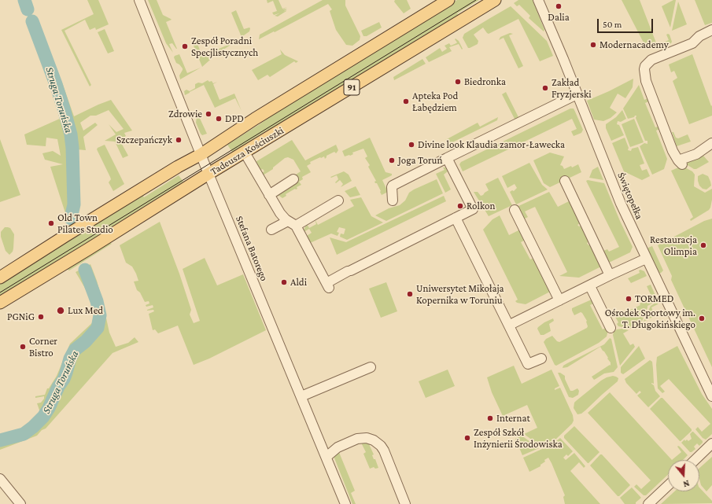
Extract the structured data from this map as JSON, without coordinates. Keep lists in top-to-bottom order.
{
  "streets": {
    "main road": ["91", "Tadeusza Kościuszki"],
    "street": ["Świętopełka", "Stefana Batorego"]
  },
  "crossings": [
    ["Tadeusza Kościuszki", "Stefana Batorego"]
  ],
  "water": ["Struga Toruńska"],
  "places": [
    "Dalia",
    "Modernacademy",
    "Zespół Poradni Specjlistycznych",
    "Biedronka",
    "Zakład Fryzjerski",
    "Apteka Pod Łabędziem",
    "Zdrowie",
    "DPD",
    "Szczepańczyk",
    "Divine look Klaudia zamor-Ławecka",
    "Joga Toruń",
    "Rolkon",
    "Old Town Pilates Studio",
    "Restauracja Olimpia",
    "Aldi",
    "Uniwersytet Mikołaja Kopernika w Toruniu",
    "TORMED",
    "Lux Med",
    "PGNiG",
    "Ośrodek Sportowy im. T. Długokińskiego",
    "Corner Bistro",
    "Internat",
    "Zespół Szkół Inżynierii Środowiska"
  ],
  "scale_bar": "50 m",
  "north": "bottom"
}
